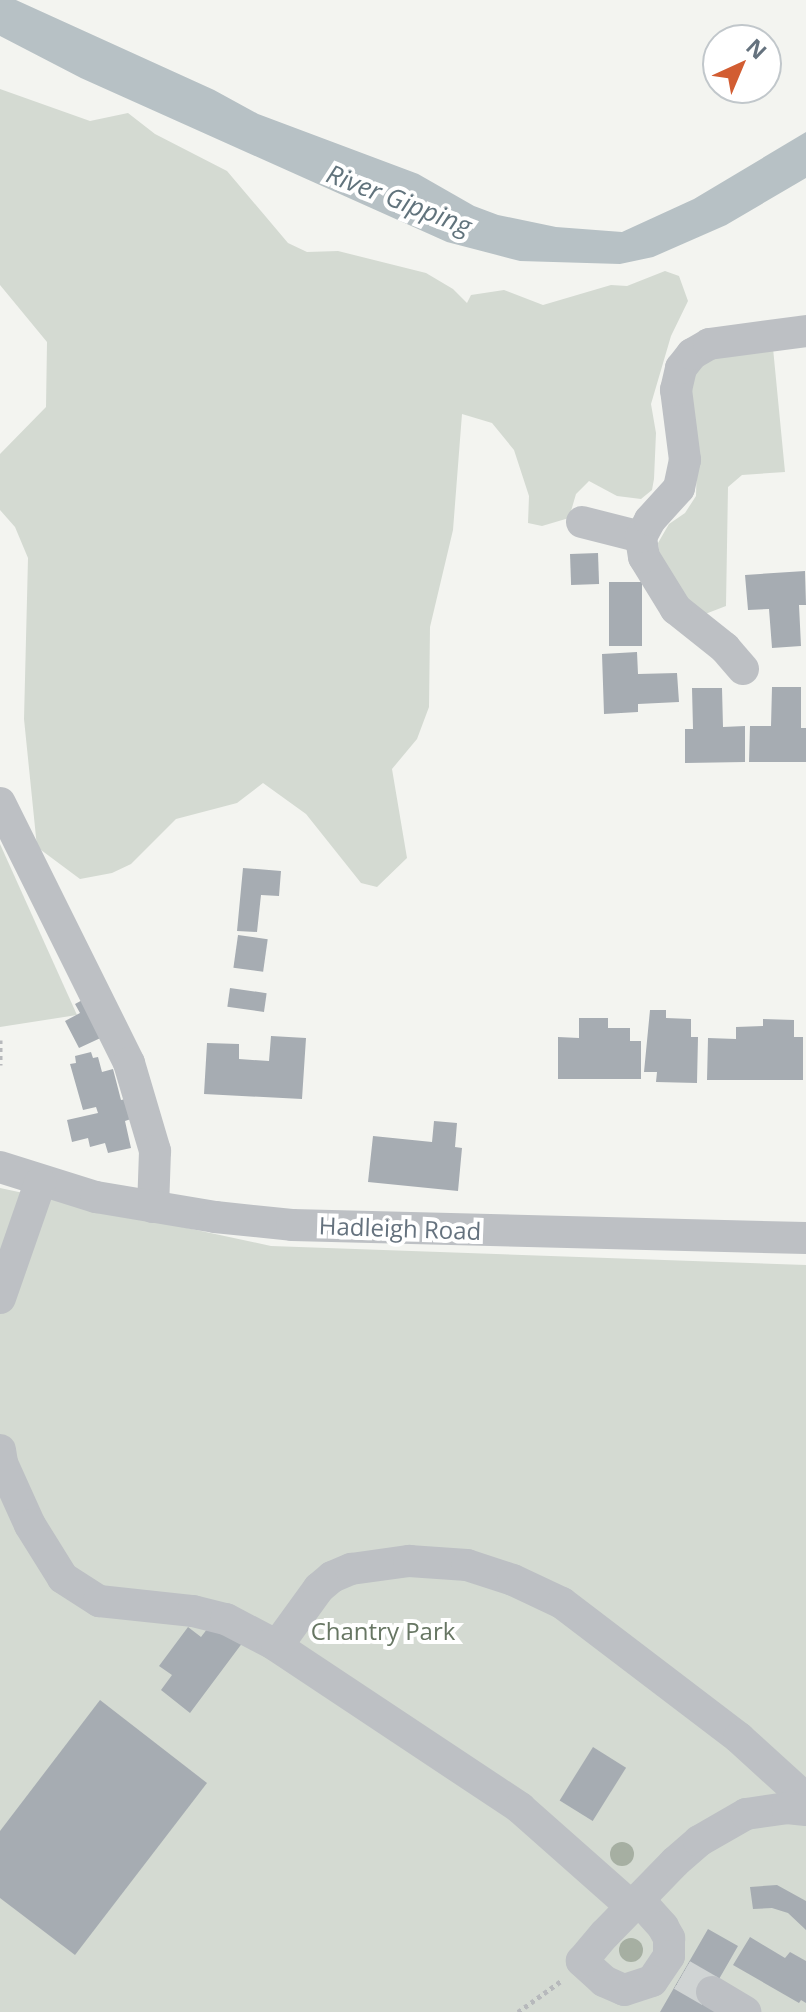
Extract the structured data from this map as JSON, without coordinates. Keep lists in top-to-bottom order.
{
  "streets": {
    "street": ["Hadleigh Road"]
  },
  "water": ["River Gipping"],
  "parks": ["Chantry Park"],
  "north": "top right"
}
